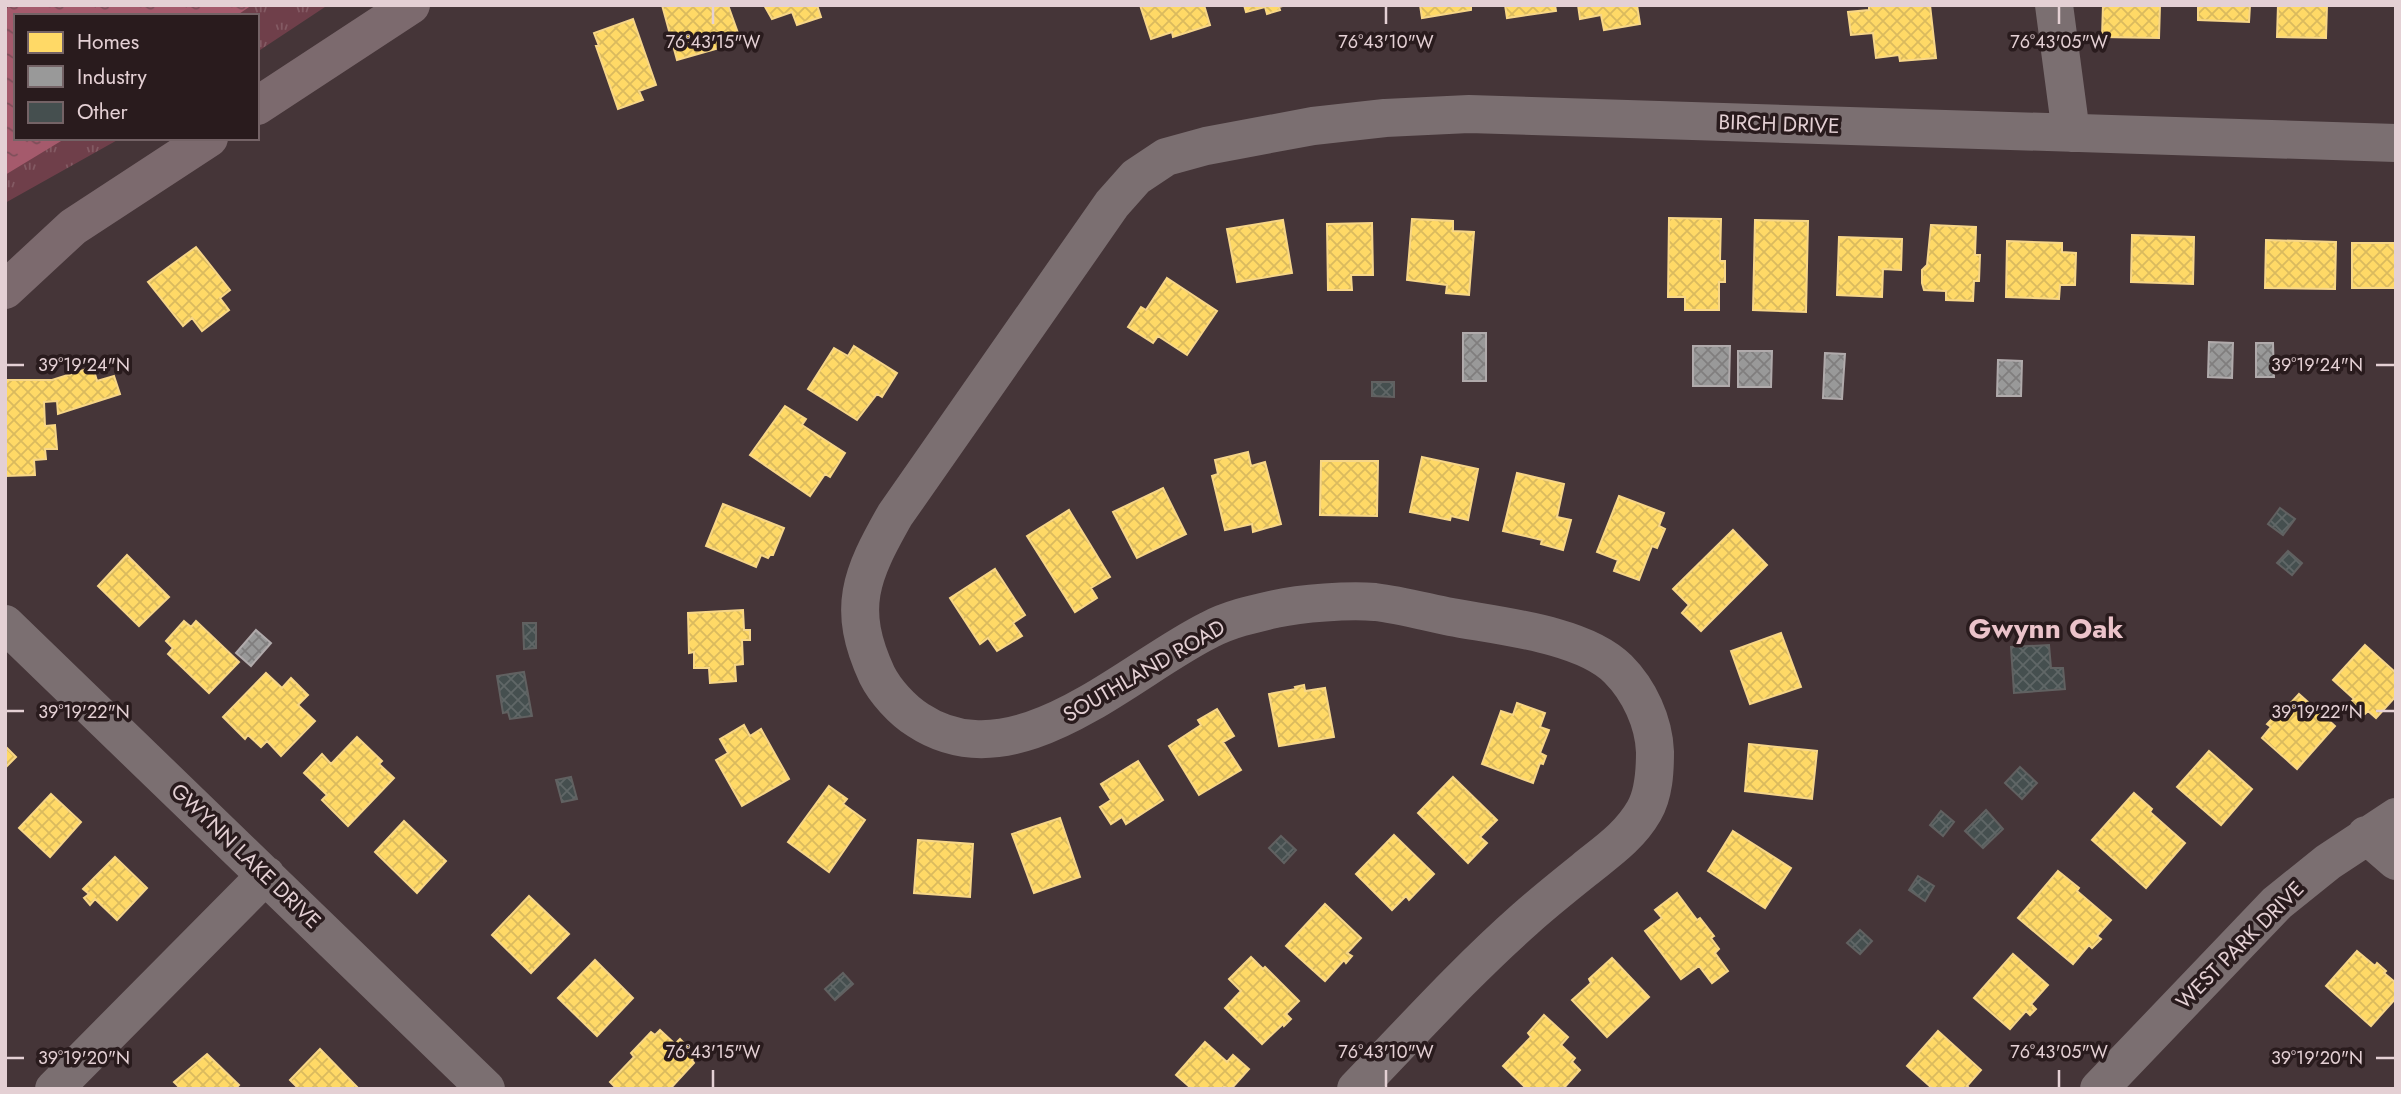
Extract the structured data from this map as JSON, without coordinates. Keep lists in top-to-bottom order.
{
  "streets": {
    "street": [
      "BIRCH DRIVE",
      "SOUTHLAND ROAD",
      "GWYNN LAKE DRIVE",
      "WEST PARK DRIVE"
    ]
  },
  "crossings": [
    ["BIRCH DRIVE", "SOUTHLAND ROAD"]
  ],
  "districts": ["Gwynn Oak"],
  "legend": ["Homes", "Industry", "Other"],
  "coordinates": [
    "76°43'15\"W",
    "76°43'10\"W",
    "76°43'05\"W",
    "39°19'24\"N",
    "39°19'22\"N",
    "39°19'20\"N"
  ]
}
